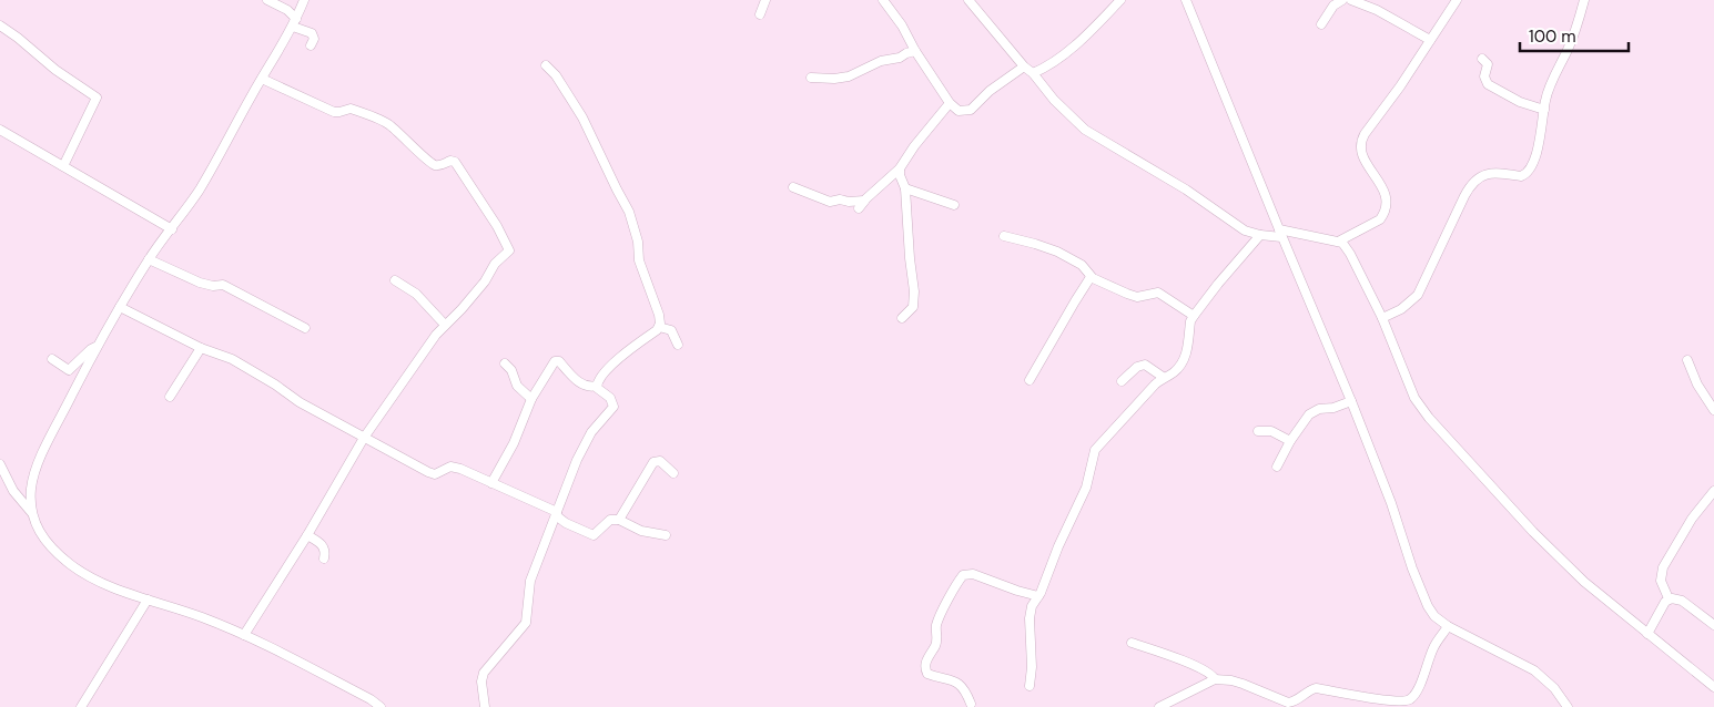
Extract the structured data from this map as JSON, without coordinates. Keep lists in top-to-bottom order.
{
  "scale_bar": "100 m"
}
